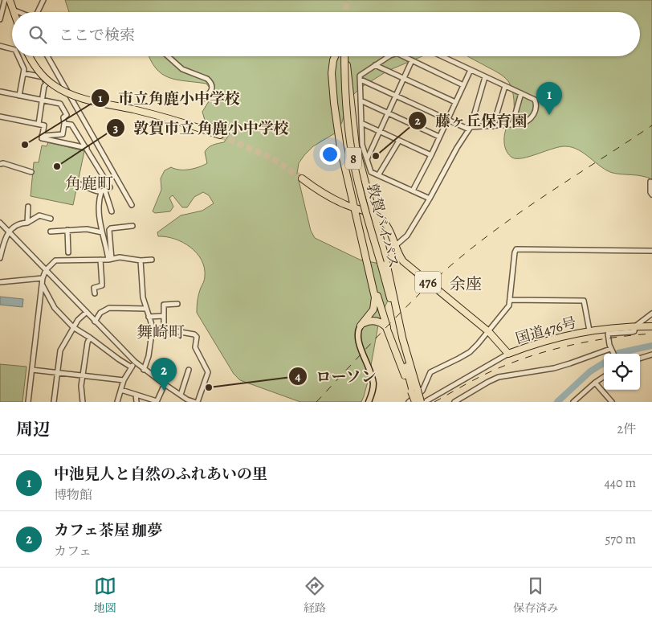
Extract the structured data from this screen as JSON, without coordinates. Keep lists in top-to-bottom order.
{
  "streets": {
    "highway": [
      "8",
      "敦賀バイパス",
      "476",
      "国道476号"
    ]
  },
  "districts": ["角鹿町", "余座", "舞崎町"],
  "places": [
    "市立角鹿小中学校",
    "藤ヶ丘保育園",
    "敦賀市立 角鹿小中学校",
    "ローソン"
  ],
  "page": {
    "search": "ここで検索",
    "pins": ["1", "2"],
    "heading": ["周辺", "2件"],
    "list": [
      {
        "mark": "1",
        "name": "中池見人と自然のふれあいの里",
        "note": "博物館",
        "value": "440 m"
      },
      {
        "mark": "2",
        "name": "カフェ茶屋 珈夢",
        "note": "カフェ",
        "value": "570 m"
      }
    ],
    "nav": ["地図", "経路", "保存済み"]
  }
}
